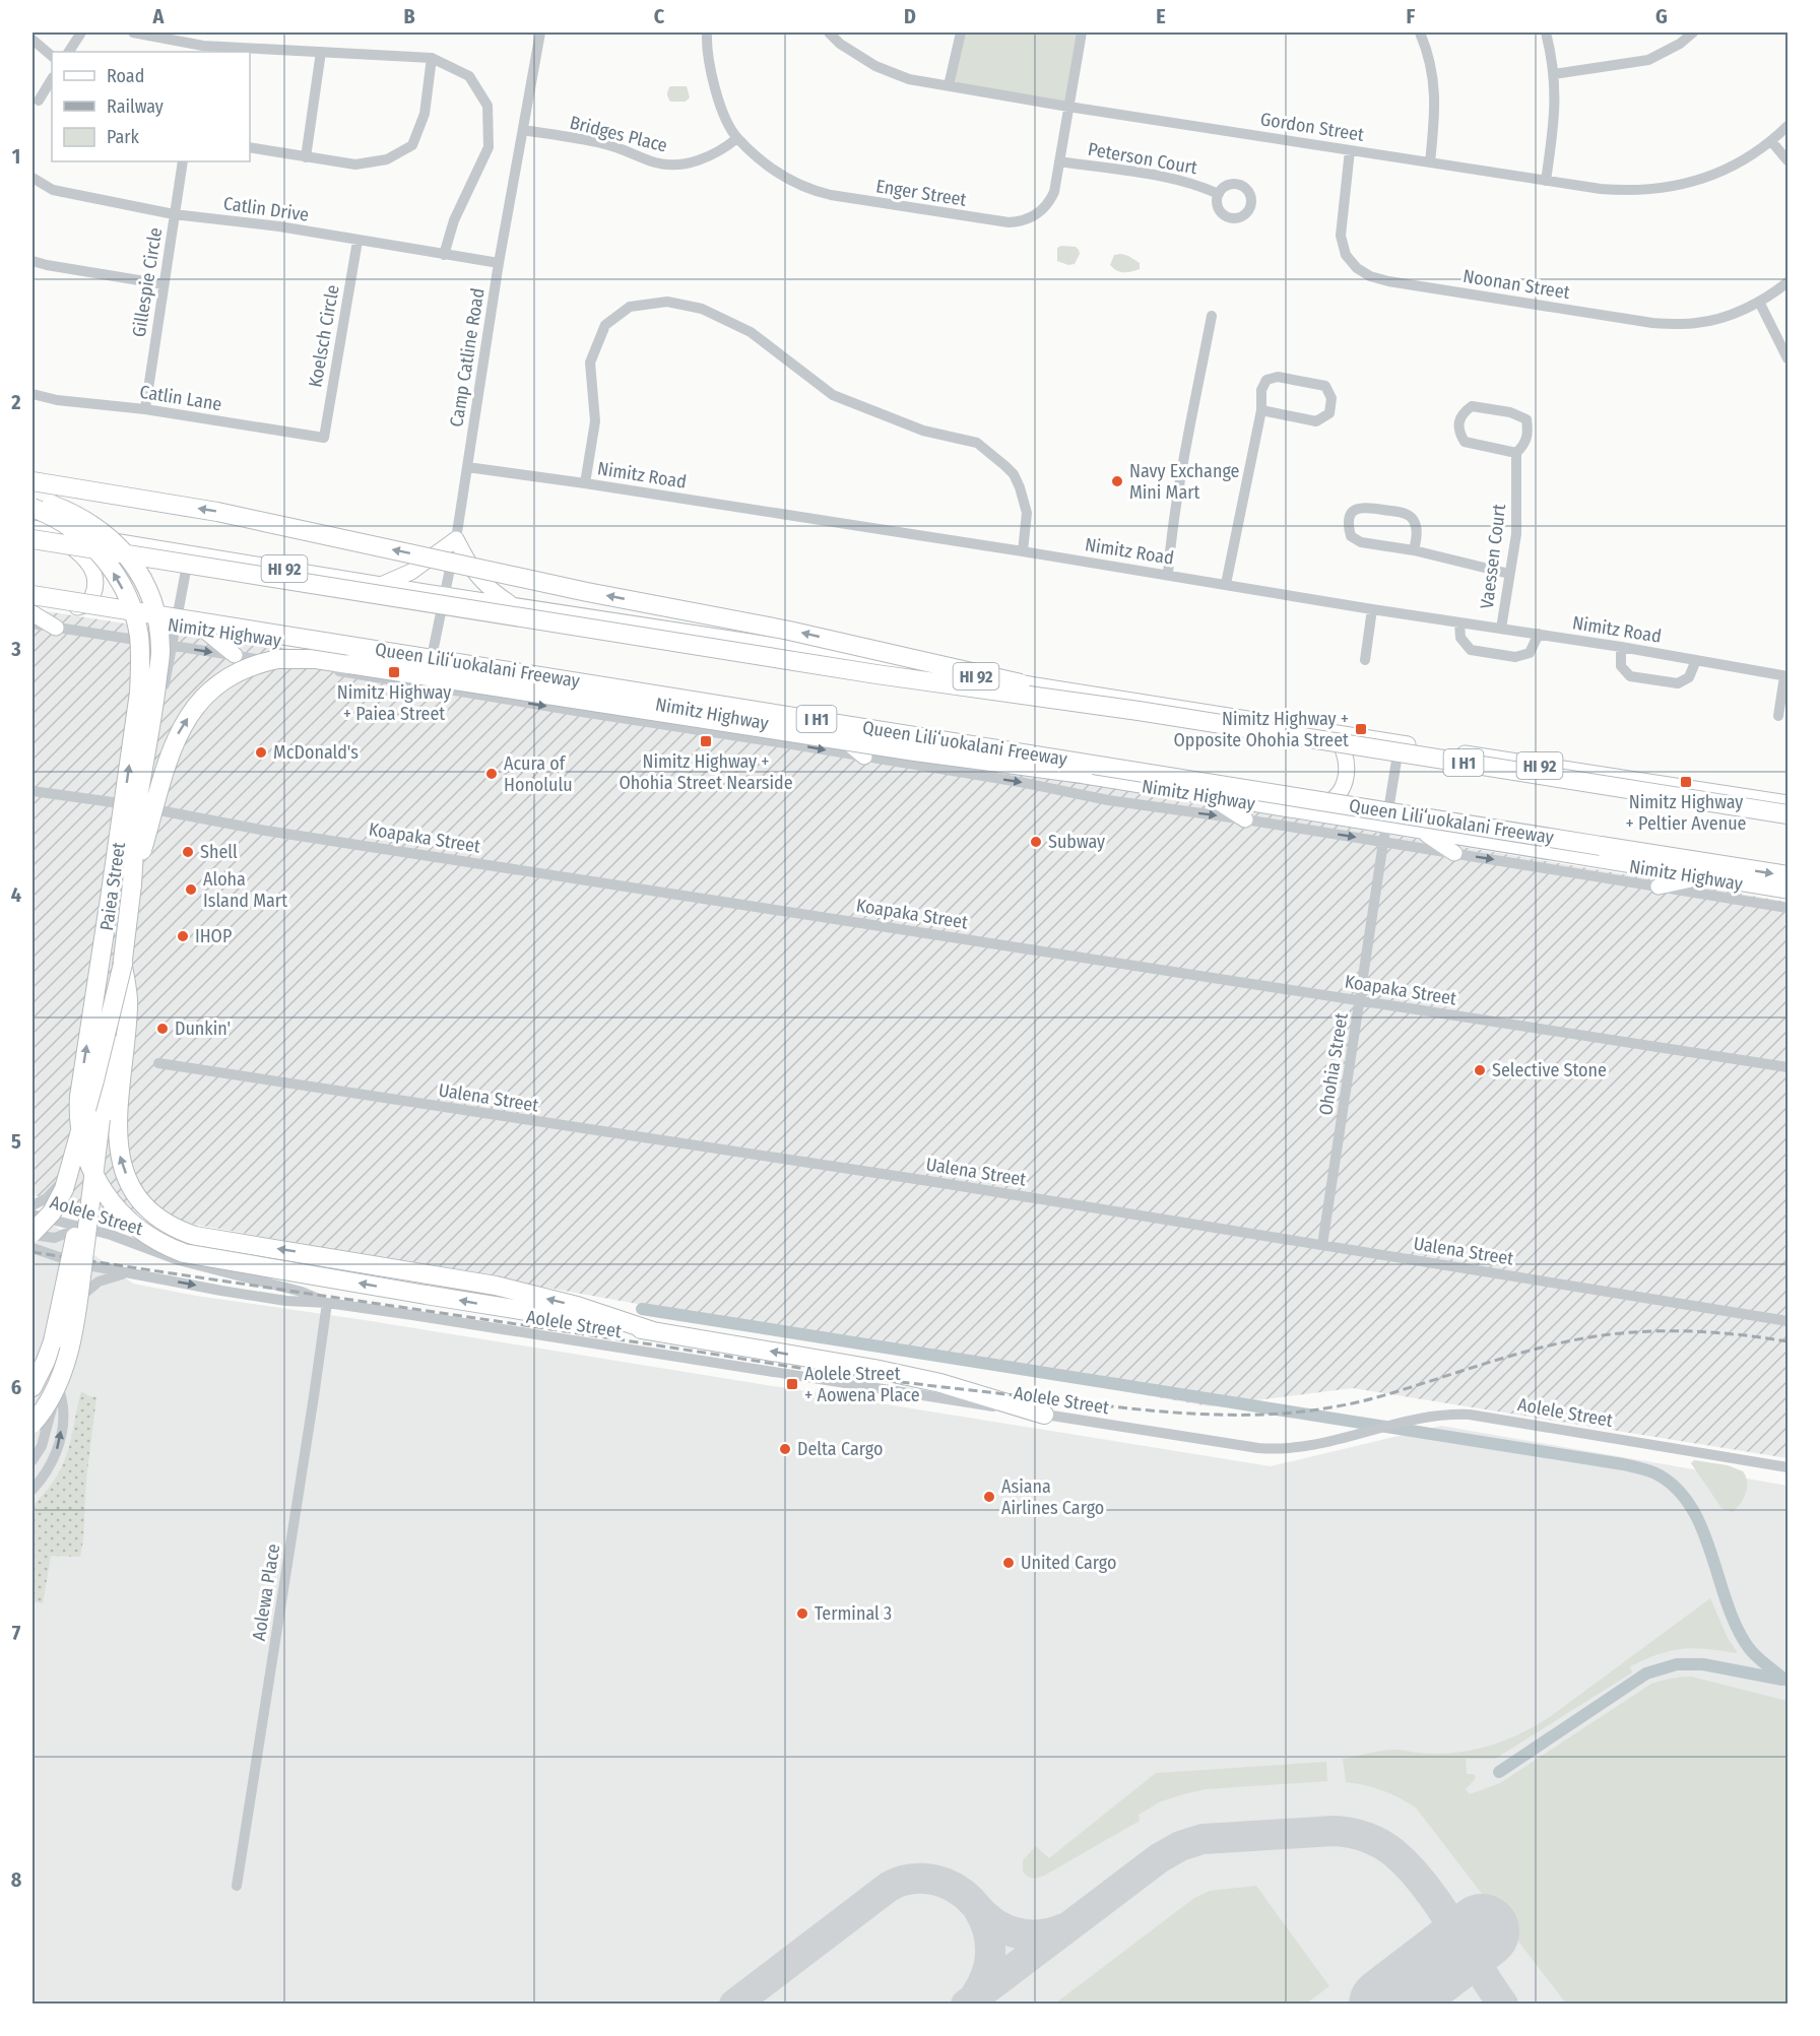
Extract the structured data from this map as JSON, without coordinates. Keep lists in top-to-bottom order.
{
  "streets": {
    "highway": ["Queen Liliʻuokalani Freeway", "I H1"],
    "main road": ["HI 92", "Nimitz Highway"],
    "street": [
      "Gordon Street",
      "Bridges Place",
      "Peterson Court",
      "Enger Street",
      "Catlin Drive",
      "Gillespie Circle",
      "Noonan Street",
      "Koelsch Circle",
      "Camp Catline Road",
      "Catlin Lane",
      "Nimitz Road",
      "Vaessen Court",
      "Koapaka Street",
      "Paiea Street",
      "Ohohia Street",
      "Ualena Street",
      "Aolele Street",
      "Aolewa Place"
    ]
  },
  "crossings": [
    ["Gordon Street", "Enger Street"],
    ["Gordon Street", "Noonan Street"],
    ["Bridges Place", "Enger Street"],
    ["Bridges Place", "Camp Catline Road"],
    ["Peterson Court", "Enger Street"],
    ["Catlin Drive", "Gillespie Circle"],
    ["Catlin Drive", "Koelsch Circle"],
    ["Catlin Drive", "Camp Catline Road"],
    ["Gillespie Circle", "Catlin Lane"],
    ["Koelsch Circle", "Catlin Lane"],
    ["Camp Catline Road", "Nimitz Road"],
    ["Camp Catline Road", "HI 92"],
    ["Camp Catline Road", "Nimitz Highway"],
    ["Nimitz Road", "Vaessen Court"],
    ["HI 92", "Paiea Street"],
    ["HI 92", "Ohohia Street"],
    ["Nimitz Highway", "Paiea Street"],
    ["Nimitz Highway", "Ohohia Street"],
    ["Koapaka Street", "Paiea Street"],
    ["Koapaka Street", "Ohohia Street"],
    ["Paiea Street", "Aolele Street"],
    ["Ohohia Street", "Ualena Street"],
    ["Aolele Street", "Aolewa Place"]
  ],
  "places": {
    "other": [
      "Navy Exchange Mini Mart",
      "McDonald's",
      "Acura of Honolulu",
      "Subway",
      "Shell",
      "Aloha Island Mart",
      "IHOP",
      "Dunkin'",
      "Selective Stone",
      "Delta Cargo",
      "Asiana Airlines Cargo",
      "United Cargo",
      "Terminal 3"
    ],
    "transit": [
      "Nimitz Highway + Paiea Street",
      "Nimitz Highway + Opposite Ohohia Street",
      "Nimitz Highway + Ohohia Street Nearside",
      "Nimitz Highway + Peltier Avenue",
      "Aolele Street + Aowena Place"
    ]
  },
  "legend": ["Road", "Railway", "Park"],
  "grid": {
    "columns": [
      "A",
      "B",
      "C",
      "D",
      "E",
      "F",
      "G"
    ],
    "rows": [
      "1",
      "2",
      "3",
      "4",
      "5",
      "6",
      "7",
      "8"
    ]
  }
}
